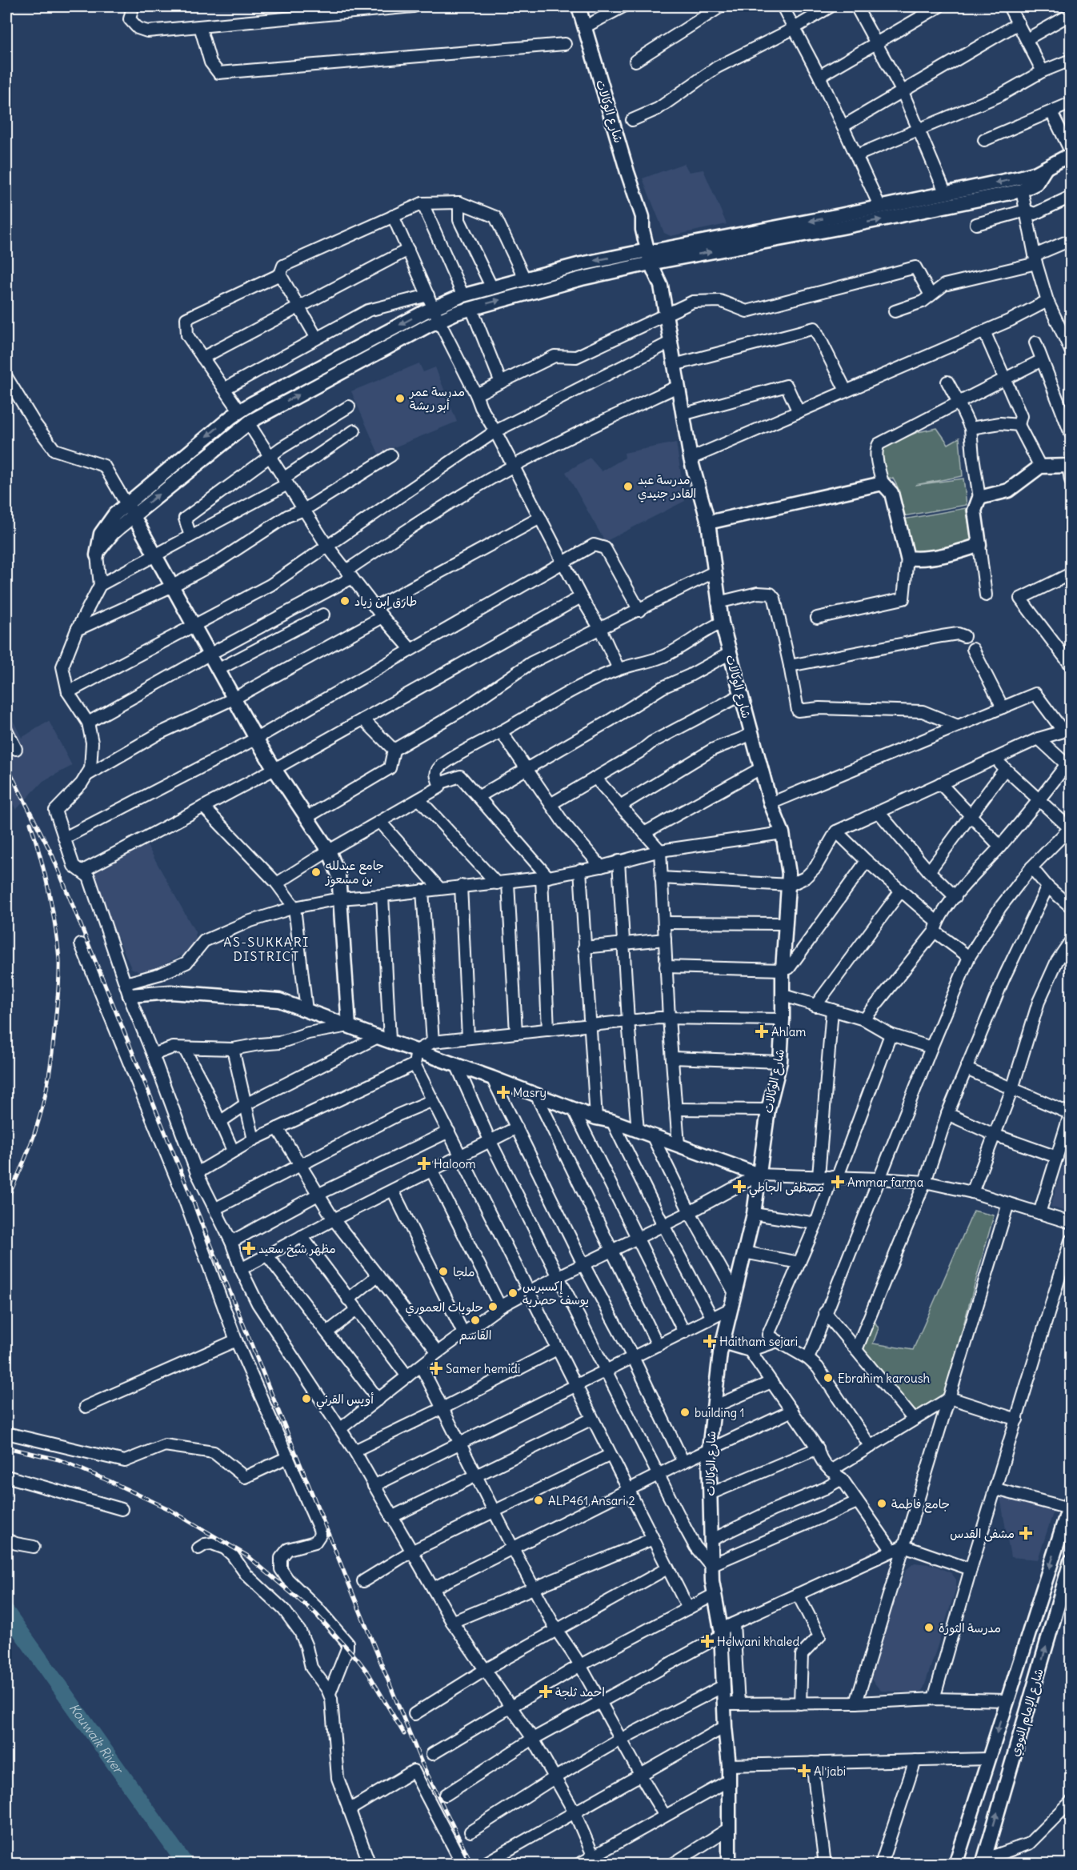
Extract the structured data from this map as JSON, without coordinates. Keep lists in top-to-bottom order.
{
  "streets": {
    "street": ["شارع الوكالات", "شارع الإمام النووي"]
  },
  "districts": ["AS-SUKKARI DISTRICT"],
  "water": ["Kouwaik River"],
  "places": {
    "other": [
      "مدرسة عمر أبو ريشة",
      "مدرسة عبد القادر جنيدي",
      "طارق ابن زياد",
      "جامع عبدلله بن مسعوز",
      "ملجا",
      "إكسبرس يوسف حصرية",
      "حلويات العموري",
      "القاسم",
      "Ebrahim karoush",
      "أويس القرني",
      "building 1",
      "ALP461 Ansari 2",
      "جامع فاطمة",
      "مدرسة الثورة"
    ],
    "health": [
      "Ahlam",
      "Masry",
      "Haloom",
      "Ammar farma",
      "مصطفى الجاطي",
      "مظهر شيخ سعيد",
      "Haitham sejari",
      "Samer hemidi",
      "مشفى القدس",
      "Helwani khaled",
      "احمد ثلجة",
      "Al jabi"
    ]
  }
}
